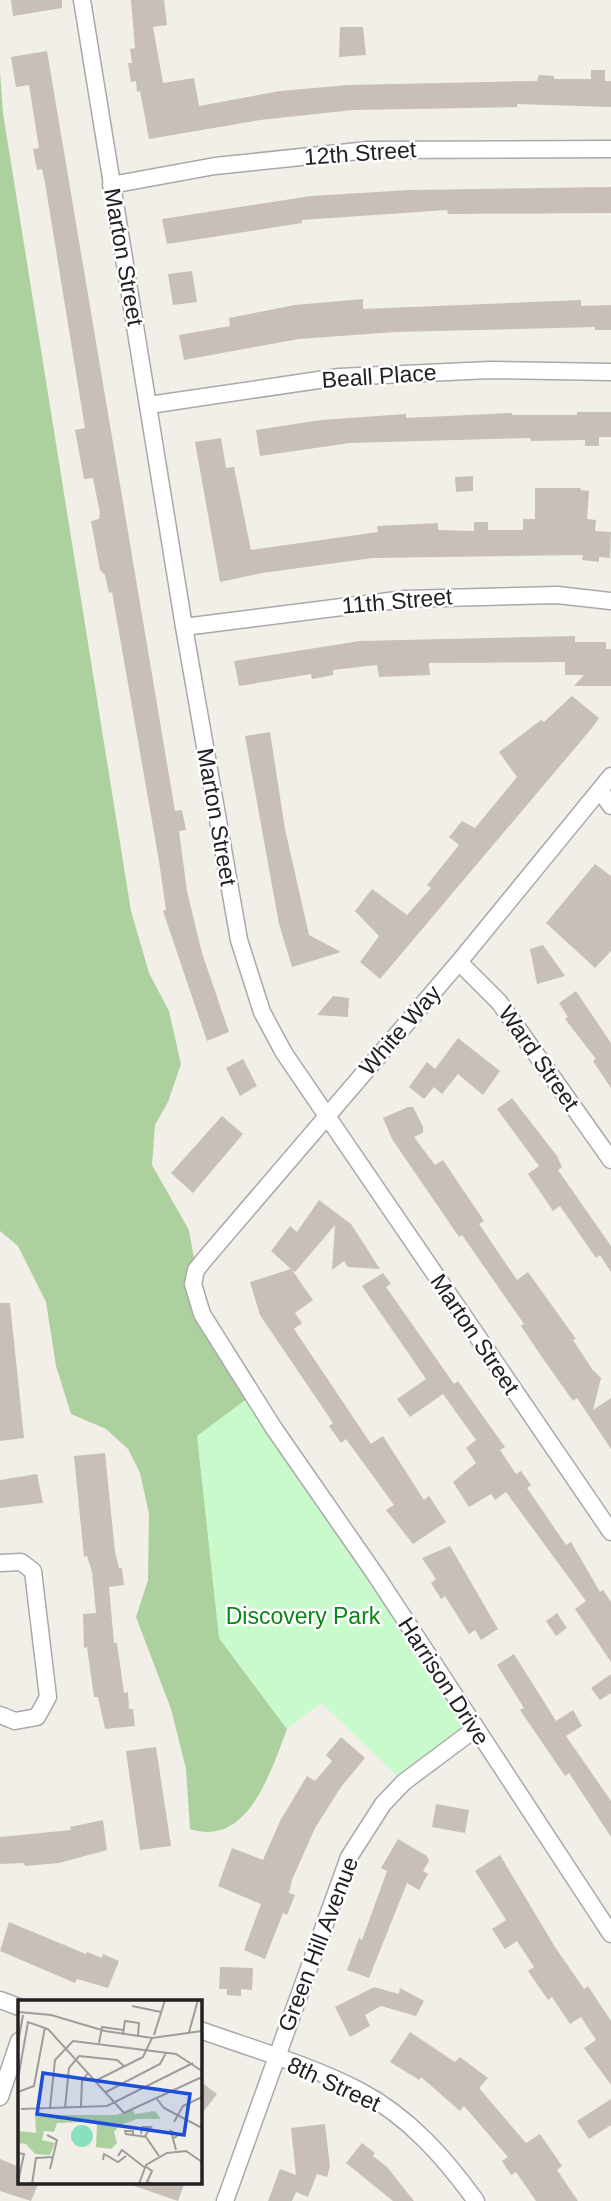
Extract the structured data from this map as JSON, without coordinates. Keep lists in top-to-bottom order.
{
  "streets": {
    "street": [
      "12th Street",
      "Marton Street",
      "Beall Place",
      "11th Street",
      "White Way",
      "Ward Street",
      "Harrison Drive",
      "Green Hill Avenue",
      "8th Street"
    ]
  },
  "crossings": [
    ["12th Street", "Marton Street"],
    ["Marton Street", "Beall Place"],
    ["Marton Street", "11th Street"],
    ["Marton Street", "White Way"],
    ["White Way", "Ward Street"],
    ["White Way", "Harrison Drive"],
    ["Harrison Drive", "Green Hill Avenue"],
    ["Green Hill Avenue", "8th Street"]
  ],
  "parks": ["Discovery Park"]
}
